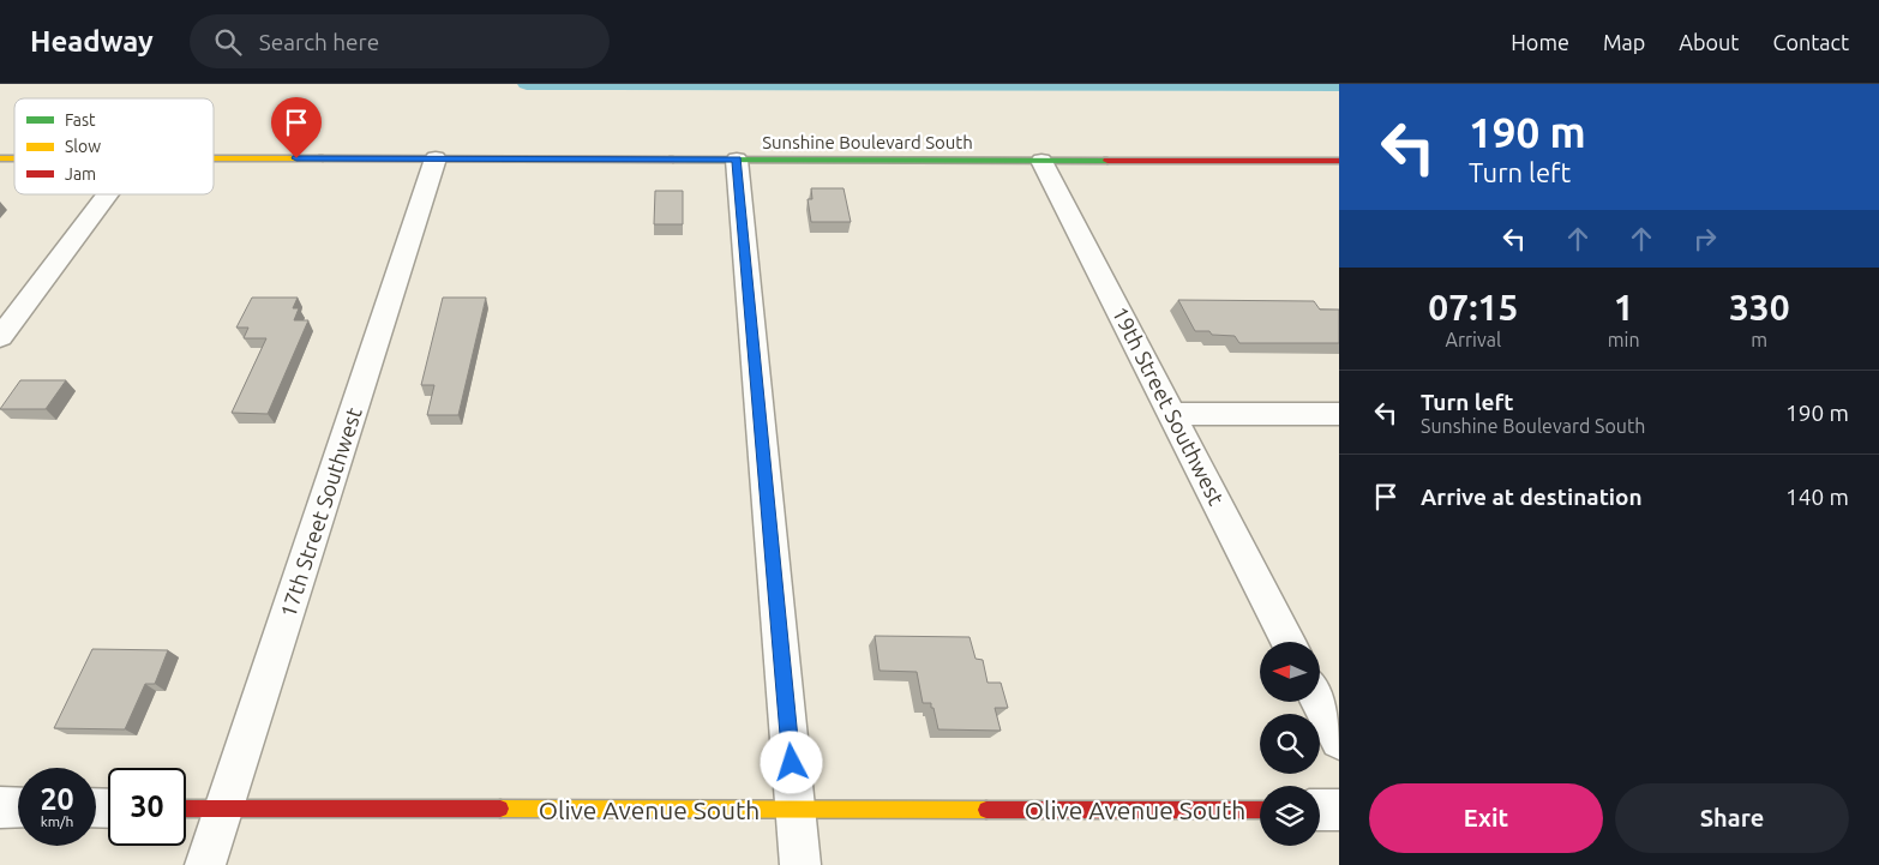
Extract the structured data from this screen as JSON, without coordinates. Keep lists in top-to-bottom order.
{
  "streets": {
    "street": [
      "Sunshine Boulevard South",
      "19th Street Southwest",
      "17th Street Southwest",
      "Olive Avenue South"
    ]
  },
  "crossings": [
    ["Sunshine Boulevard South", "19th Street Southwest"],
    ["Sunshine Boulevard South", "17th Street Southwest"],
    ["17th Street Southwest", "Olive Avenue South"]
  ],
  "legend": ["Fast", "Slow", "Jam"],
  "north": "left",
  "page": {
    "header": "Headway",
    "search": "Search here",
    "nav": [
      "Home",
      "Map",
      "About",
      "Contact"
    ],
    "turn": ["190 m", "Turn left"],
    "eta": [
      "07:15",
      "Arrival",
      "1",
      "min",
      "330",
      "m"
    ],
    "list": [
      {
        "name": "Turn left",
        "note": "Sunshine Boulevard South",
        "value": "190 m"
      },
      {
        "name": "Arrive at destination",
        "value": "140 m"
      }
    ],
    "speed": "20 km/h",
    "limit": "30",
    "buttons": ["Exit", "Share"]
  }
}
